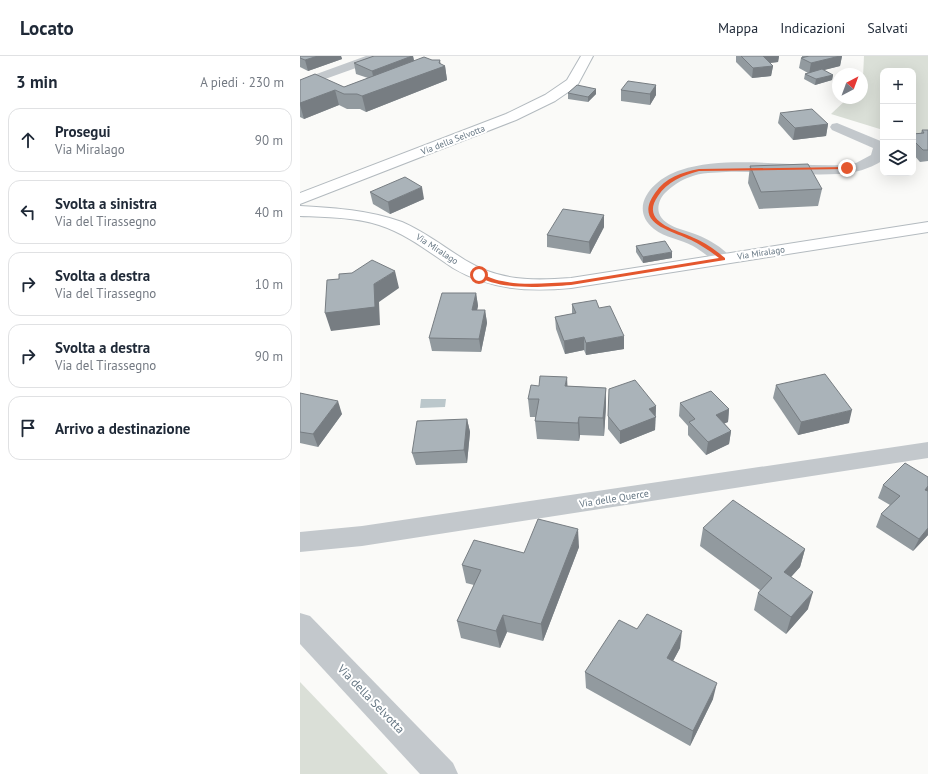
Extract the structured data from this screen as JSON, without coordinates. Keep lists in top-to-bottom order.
{
  "streets": {
    "street": ["Via della Selvotta", "Via Miralago", "Via delle Querce"]
  },
  "north": "top right",
  "page": {
    "header": "Locato",
    "nav": ["Mappa", "Indicazioni", "Salvati"],
    "heading": ["3 min", "A piedi · 230 m"],
    "map_buttons": ["+", "−"],
    "list": [
      ["Prosegui", "Via Miralago", "90 m"],
      ["Svolta a sinistra", "Via del Tirassegno", "40 m"],
      ["Svolta a destra", "Via del Tirassegno", "10 m"],
      ["Svolta a destra", "Via del Tirassegno", "90 m"],
      "Arrivo a destinazione"
    ]
  }
}
